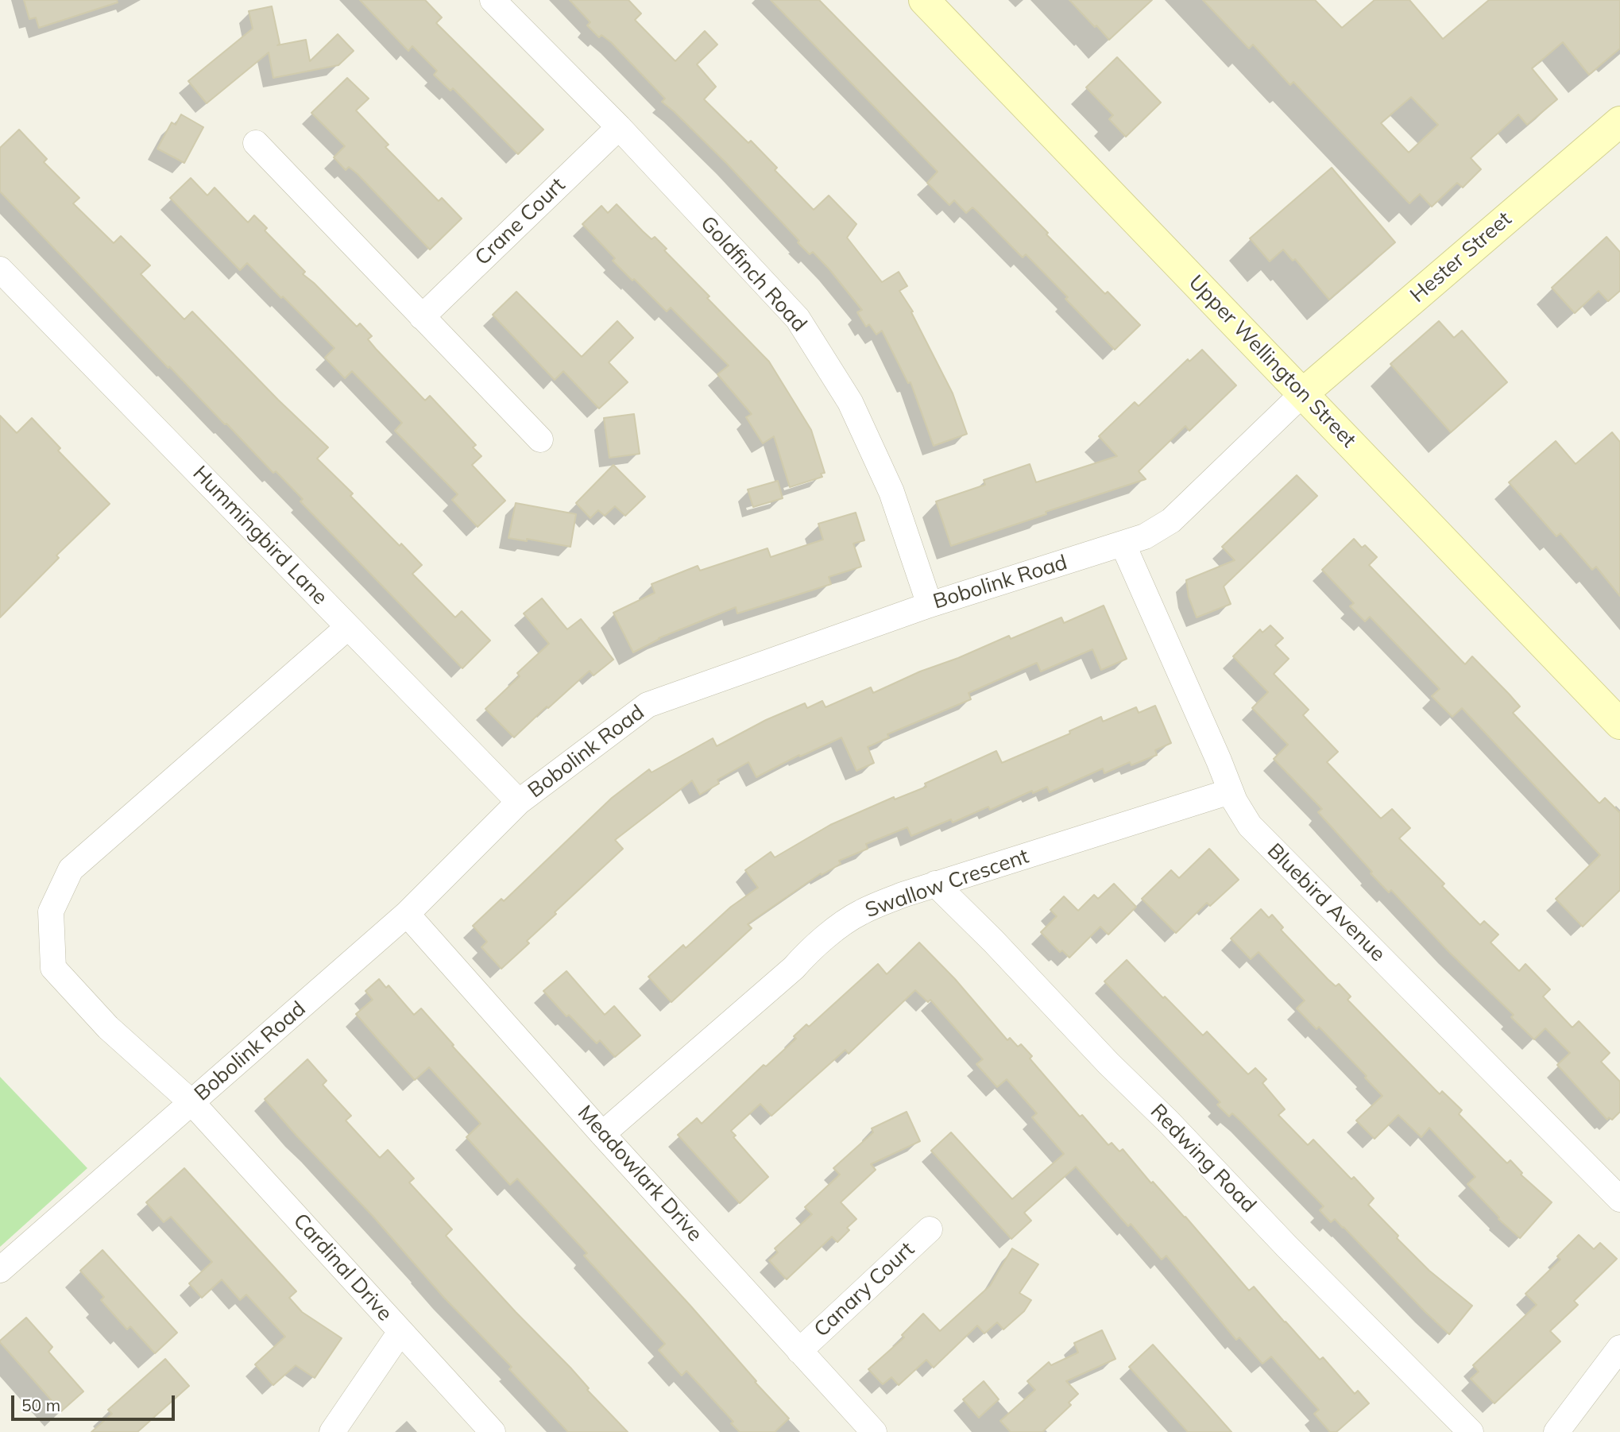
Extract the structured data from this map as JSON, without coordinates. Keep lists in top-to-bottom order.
{
  "streets": {
    "main road": ["Hester Street", "Upper Wellington Street"],
    "street": [
      "Crane Court",
      "Goldfinch Road",
      "Hummingbird Lane",
      "Bobolink Road",
      "Swallow Crescent",
      "Bluebird Avenue",
      "Redwing Road",
      "Meadowlark Drive",
      "Cardinal Drive",
      "Canary Court"
    ]
  },
  "crossings": [
    ["Crane Court", "Goldfinch Road"],
    ["Hester Street", "Upper Wellington Street"],
    ["Hester Street", "Bobolink Road"],
    ["Goldfinch Road", "Bobolink Road"],
    ["Upper Wellington Street", "Bobolink Road"],
    ["Hummingbird Lane", "Bobolink Road"],
    ["Hummingbird Lane", "Cardinal Drive"],
    ["Bobolink Road", "Bluebird Avenue"],
    ["Bobolink Road", "Meadowlark Drive"],
    ["Bobolink Road", "Cardinal Drive"],
    ["Swallow Crescent", "Bluebird Avenue"],
    ["Swallow Crescent", "Redwing Road"],
    ["Swallow Crescent", "Meadowlark Drive"],
    ["Meadowlark Drive", "Canary Court"]
  ],
  "scale_bar": "50 m"
}
